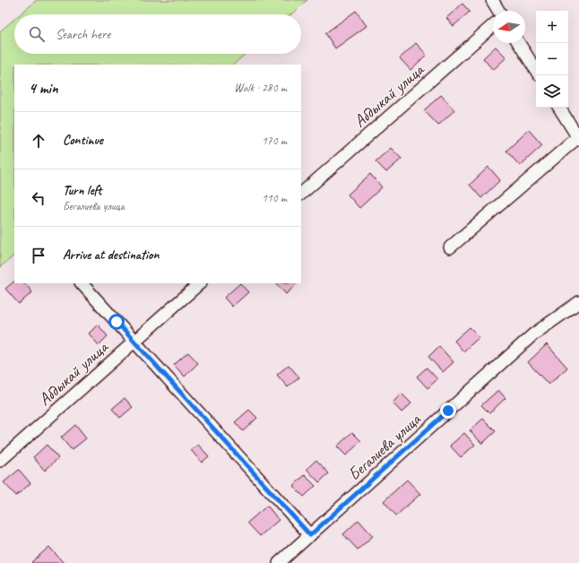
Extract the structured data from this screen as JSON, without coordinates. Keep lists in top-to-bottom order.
{
  "streets": {
    "street": ["Абдыкай улица", "Бегалиева улица"]
  },
  "north": "left",
  "page": {
    "map_buttons": ["+", "−"],
    "search": "Search here",
    "heading": ["4 min", "Walk · 280 m"],
    "list": [
      ["Continue", "170 m"],
      ["Turn left", "Бегалиева улица", "110 m"],
      "Arrive at destination"
    ]
  }
}
